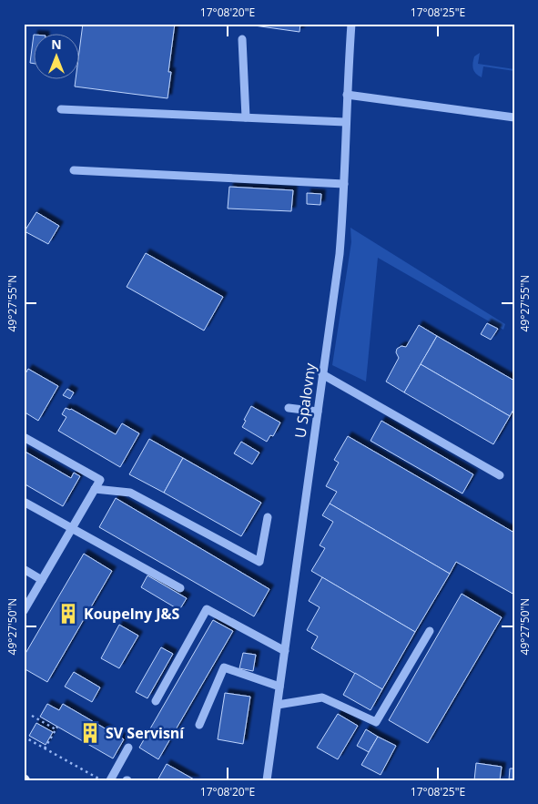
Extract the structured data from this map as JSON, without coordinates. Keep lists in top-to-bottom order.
{
  "streets": {
    "street": ["U Spalovny"]
  },
  "places": {
    "building": ["Koupelny J&S", "SV Servisní"]
  },
  "north": "top",
  "coordinates": [
    "17°08'20\"E",
    "17°08'25\"E",
    "49°27'55\"N",
    "49°27'50\"N"
  ]
}
